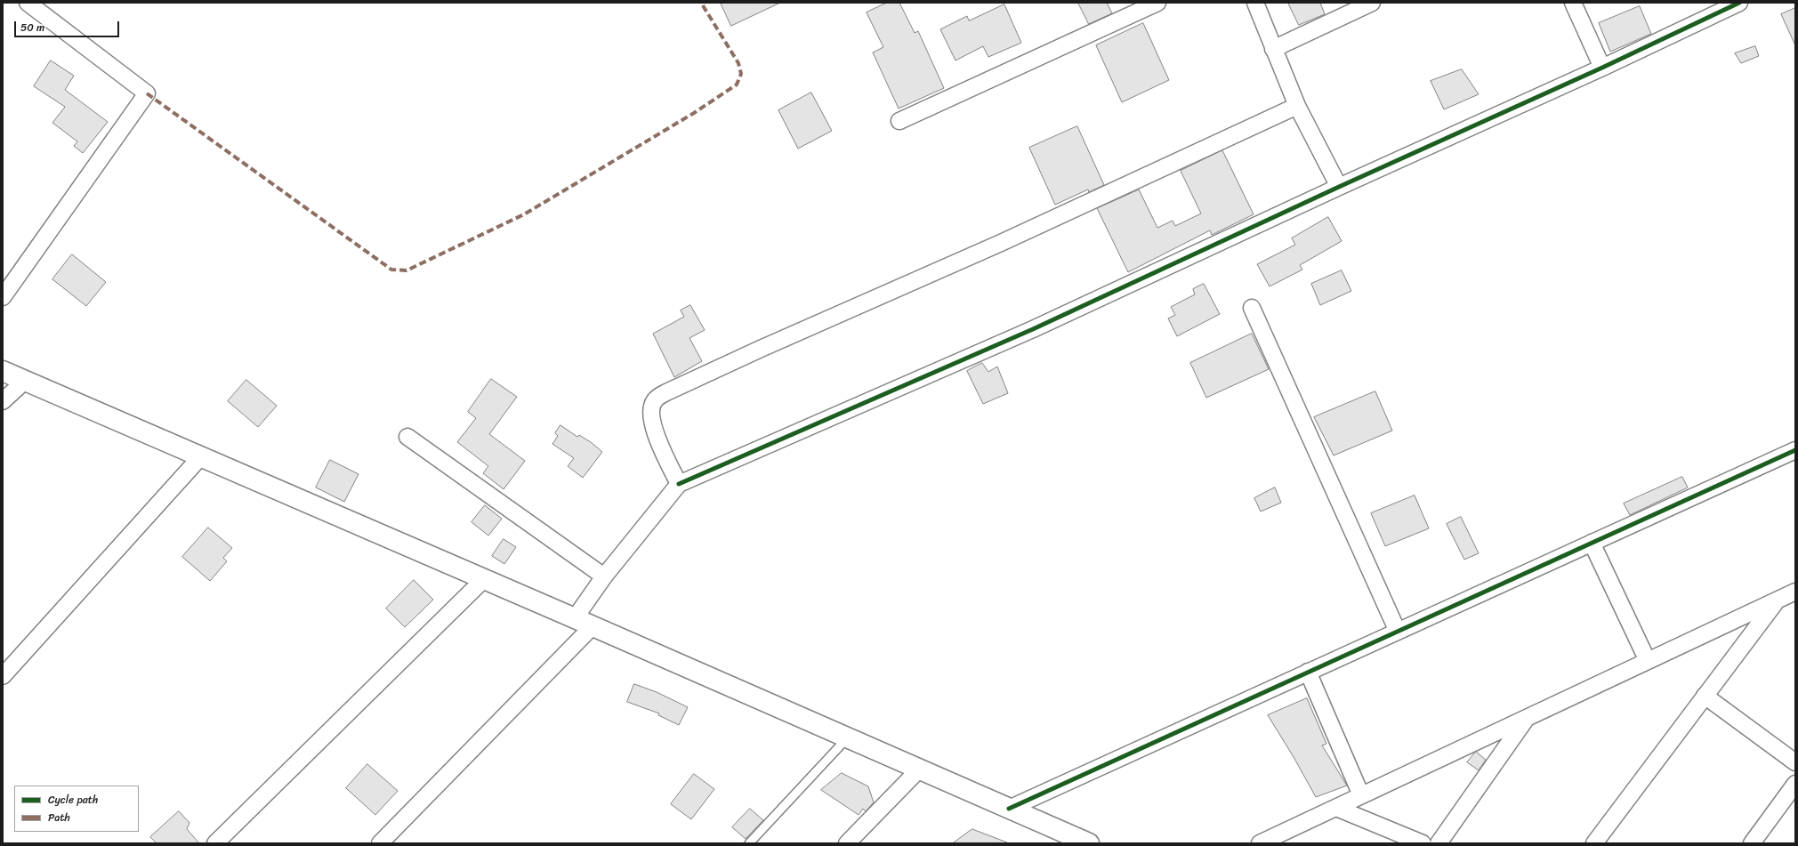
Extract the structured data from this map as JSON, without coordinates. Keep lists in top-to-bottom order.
{
  "legend": ["Cycle path", "Path"],
  "scale_bar": "50 m"
}
